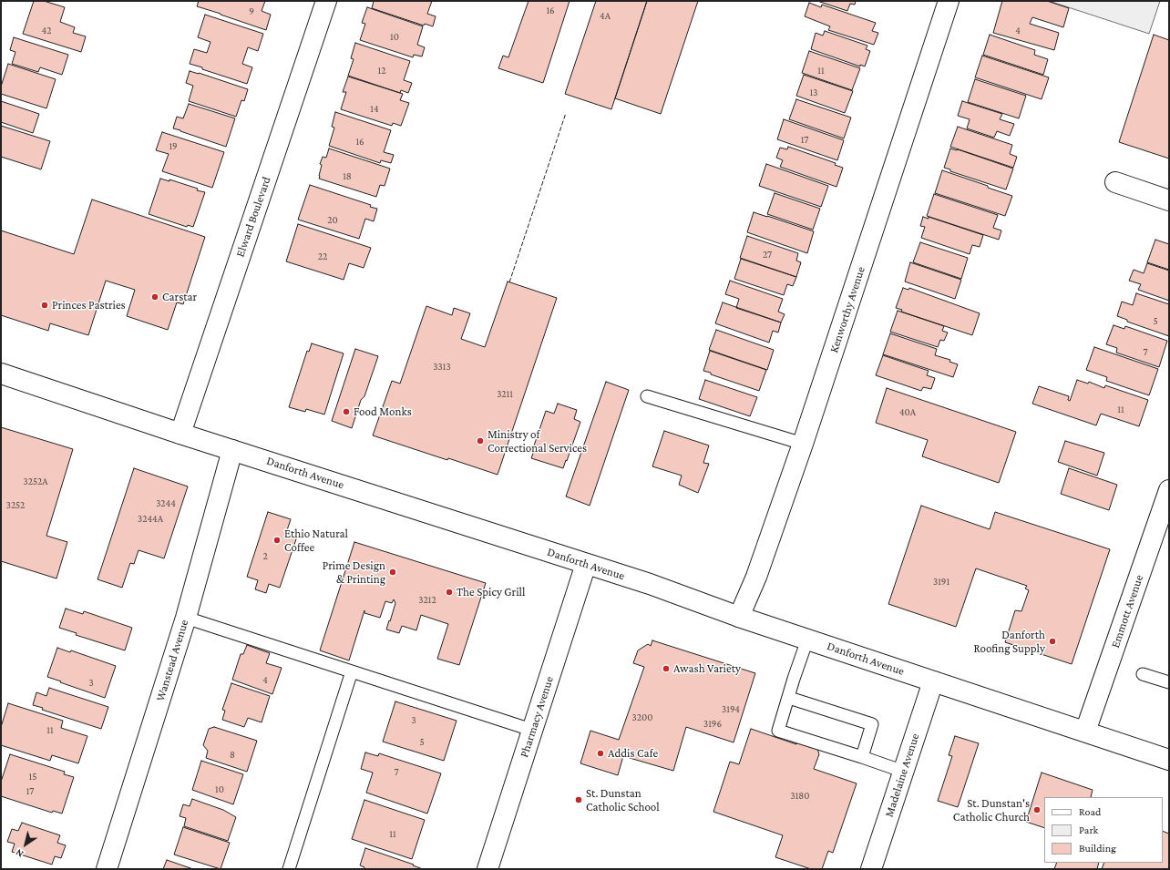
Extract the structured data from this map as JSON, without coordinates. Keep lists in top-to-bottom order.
{
  "streets": {
    "street": [
      "Elward Boulevard",
      "Kenworthy Avenue",
      "Danforth Avenue",
      "Emmott Avenue",
      "Wanstead Avenue",
      "Pharmacy Avenue",
      "Madelaine Avenue"
    ]
  },
  "crossings": [
    ["Elward Boulevard", "Danforth Avenue"],
    ["Kenworthy Avenue", "Danforth Avenue"],
    ["Danforth Avenue", "Emmott Avenue"],
    ["Danforth Avenue", "Wanstead Avenue"],
    ["Danforth Avenue", "Pharmacy Avenue"],
    ["Danforth Avenue", "Madelaine Avenue"]
  ],
  "places": [
    "Carstar",
    "Princes Pastries",
    "Food Monks",
    "Ministry of Correctional Services",
    "Ethio Natural Coffee",
    "Prime Design & Printing",
    "The Spicy Grill",
    "Danforth Roofing Supply",
    "Awash Variety",
    "Addis Cafe",
    "St. Dunstan Catholic School",
    "St. Dunstan's Catholic Church"
  ],
  "house_numbers": [
    "16",
    "9",
    "4A",
    "42",
    "4",
    "10",
    "12",
    "11",
    "13",
    "14",
    "17",
    "16",
    "19",
    "18",
    "20",
    "27",
    "22",
    "5",
    "7",
    "3313",
    "3211",
    "11",
    "40A",
    "3252A",
    "3244",
    "3252",
    "3244A",
    "2",
    "3191",
    "3212",
    "4",
    "3",
    "3194",
    "3200",
    "3",
    "3196",
    "11",
    "5",
    "8",
    "7",
    "15",
    "10",
    "17",
    "3180",
    "11"
  ],
  "legend": ["Road", "Park", "Building"],
  "north": "bottom left"
}
